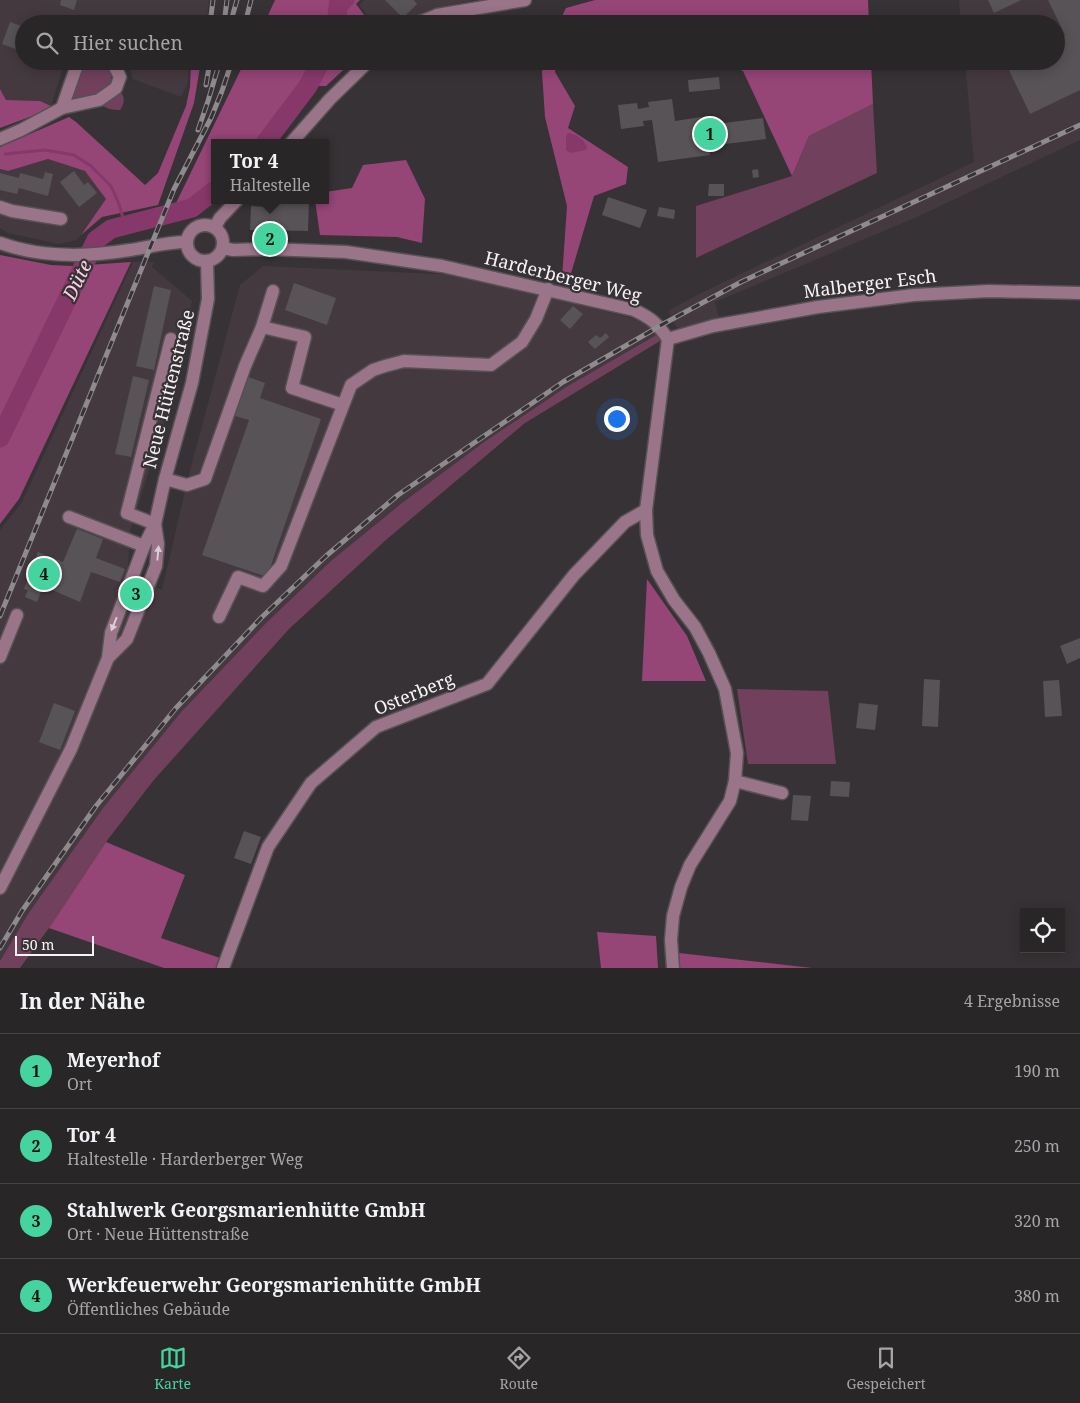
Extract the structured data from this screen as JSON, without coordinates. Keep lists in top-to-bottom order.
{
  "streets": {
    "street": [
      "Harderberger Weg",
      "Malberger Esch",
      "Neue Hüttenstraße",
      "Osterberg"
    ]
  },
  "crossings": [
    ["Harderberger Weg", "Malberger Esch"],
    ["Harderberger Weg", "Neue Hüttenstraße"]
  ],
  "water": ["Düte"],
  "scale_bar": "50 m",
  "page": {
    "search": "Hier suchen",
    "pins": [
      "1",
      "2",
      "4",
      "3"
    ],
    "popup": ["Tor 4", "Haltestelle"],
    "scale": "50 m",
    "heading": ["In der Nähe", "4 Ergebnisse"],
    "list": [
      {
        "mark": "1",
        "name": "Meyerhof",
        "note": "Ort",
        "value": "190 m"
      },
      {
        "mark": "2",
        "name": "Tor 4",
        "note": "Haltestelle · Harderberger Weg",
        "value": "250 m"
      },
      {
        "mark": "3",
        "name": "Stahlwerk Georgsmarienhütte GmbH",
        "note": "Ort · Neue Hüttenstraße",
        "value": "320 m"
      },
      {
        "mark": "4",
        "name": "Werkfeuerwehr Georgsmarienhütte GmbH",
        "note": "Öffentliches Gebäude",
        "value": "380 m"
      }
    ],
    "nav": ["Karte", "Route", "Gespeichert"]
  }
}
